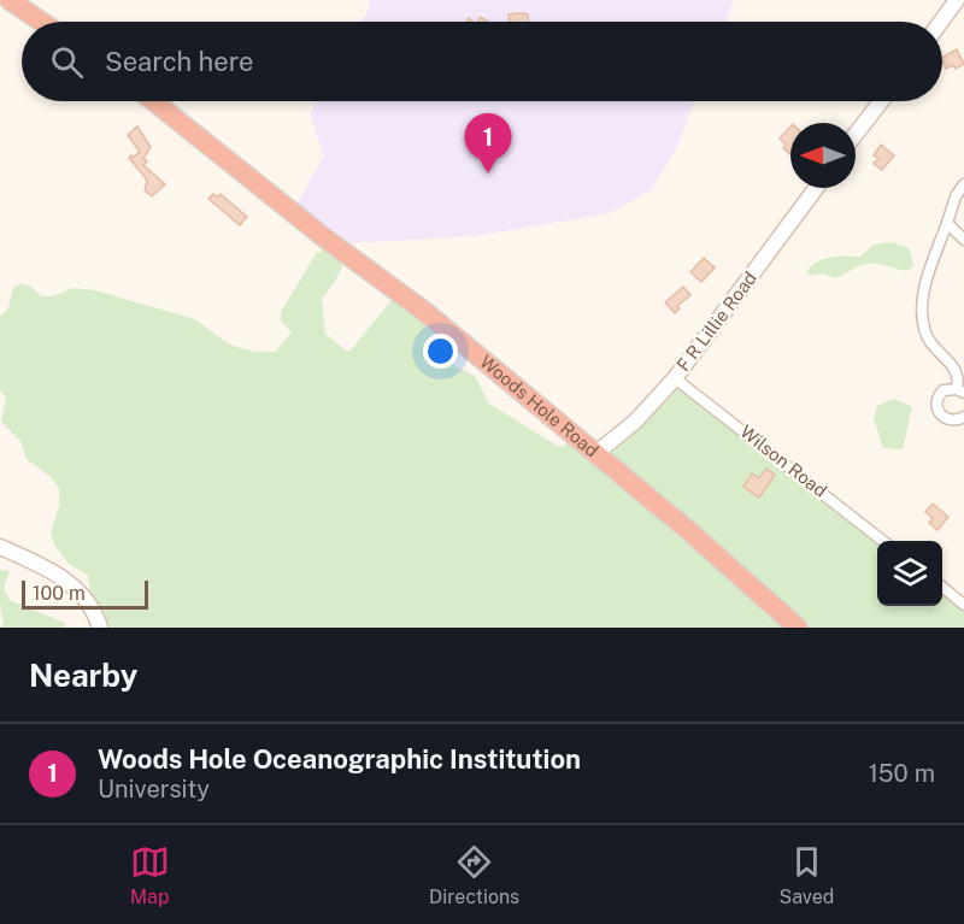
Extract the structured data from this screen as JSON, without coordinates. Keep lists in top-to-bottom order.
{
  "streets": {
    "highway": ["Woods Hole Road"],
    "street": ["F R Lillie Road", "Wilson Road"]
  },
  "crossings": [
    ["F R Lillie Road", "Woods Hole Road"],
    ["F R Lillie Road", "Wilson Road"]
  ],
  "scale_bar": "100 m",
  "north": "left",
  "page": {
    "search": "Search here",
    "pins": "1",
    "scale": "100 m",
    "heading": "Nearby",
    "list": [
      {
        "mark": "1",
        "name": "Woods Hole Oceanographic Institution",
        "note": "University",
        "value": "150 m"
      }
    ],
    "nav": ["Map", "Directions", "Saved"]
  }
}
